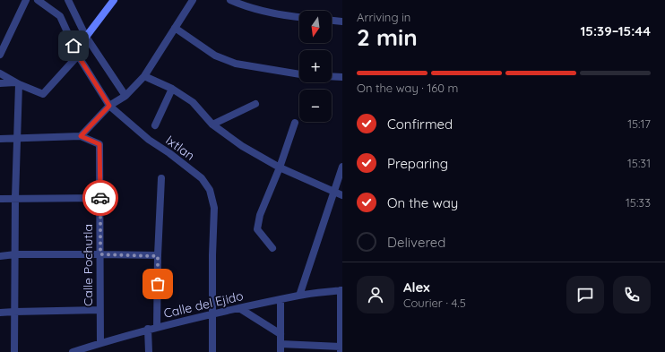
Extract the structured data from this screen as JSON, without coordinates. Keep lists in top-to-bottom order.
{
  "streets": {
    "street": ["Ixtlan", "Calle Pochutla", "Calle del Ejido"]
  },
  "crossings": [
    ["Ixtlan", "Calle del Ejido"],
    ["Calle Pochutla", "Calle del Ejido"]
  ],
  "north": "bottom",
  "page": {
    "heading": ["2 min", "Arriving in", "15:39–15:44"],
    "panel": ["Alex", "Courier · 4.5"],
    "map_buttons": ["+", "−"],
    "bar": "On the way · 160 m",
    "list": [
      ["Confirmed", "15:17"],
      ["Preparing", "15:31"],
      ["On the way", "15:33"],
      "Delivered"
    ]
  }
}
